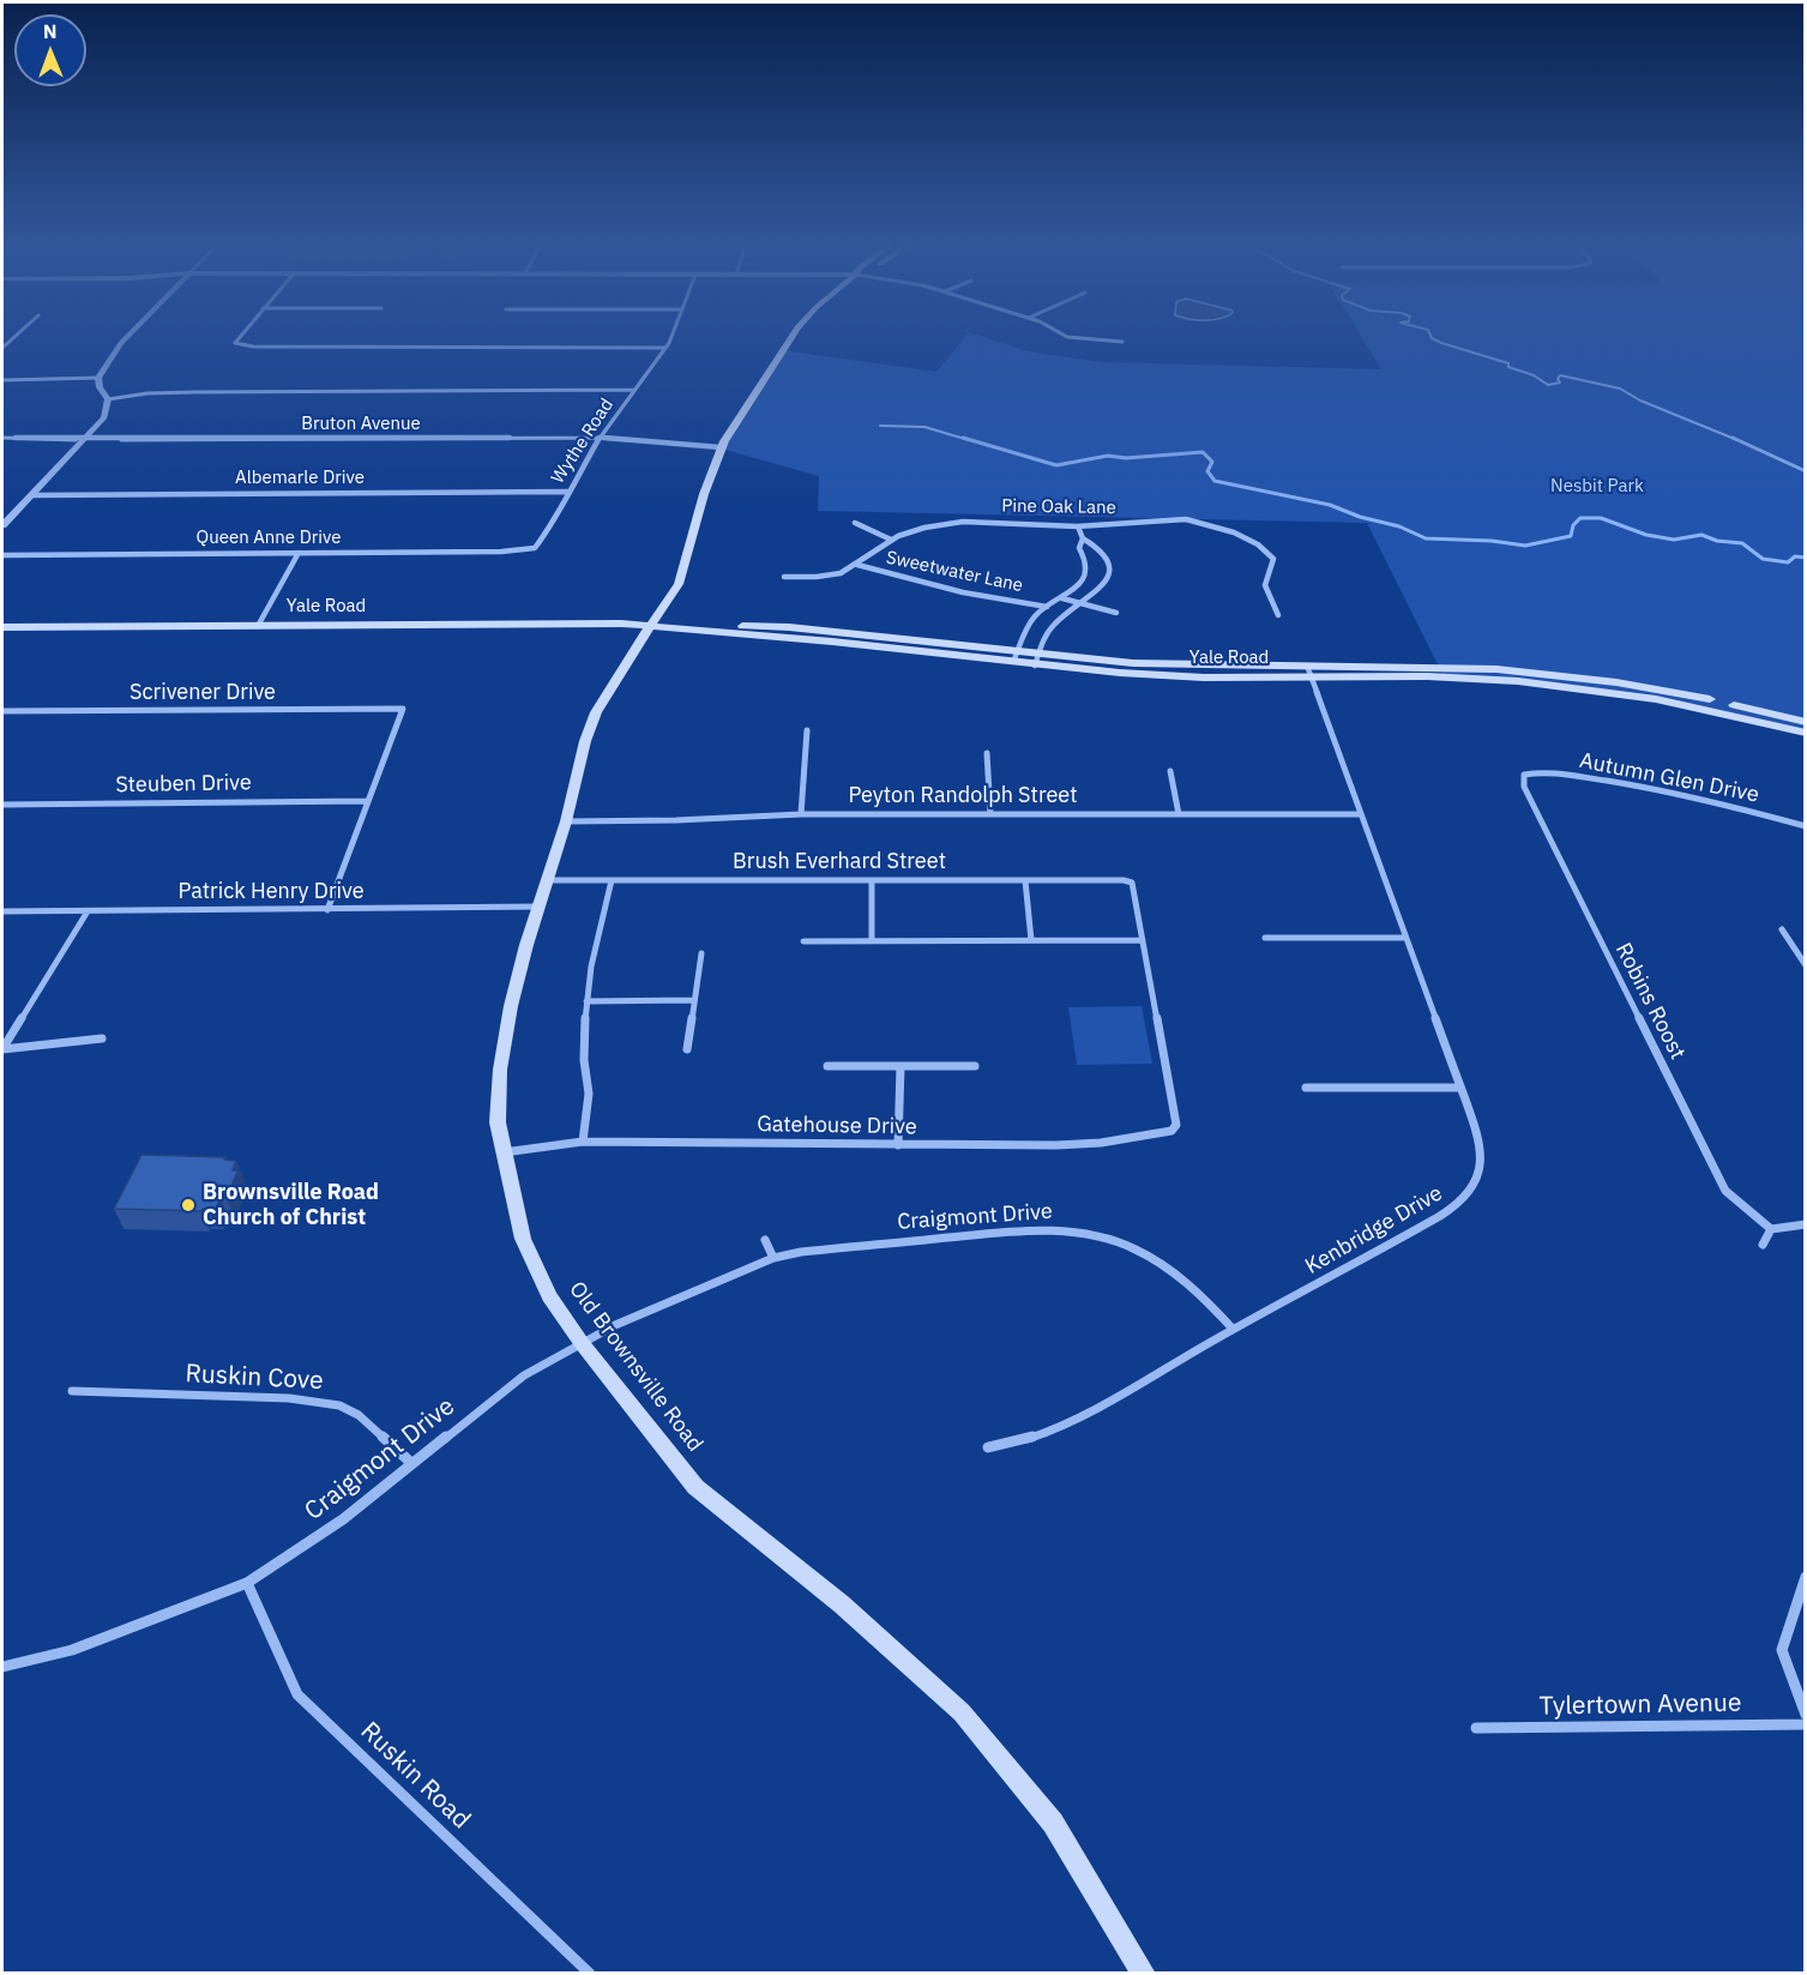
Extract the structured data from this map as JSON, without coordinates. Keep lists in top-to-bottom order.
{
  "streets": {
    "main road": ["Yale Road", "Old Brownsville Road"],
    "street": [
      "Bruton Avenue",
      "Wythe Road",
      "Albemarle Drive",
      "Pine Oak Lane",
      "Queen Anne Drive",
      "Sweetwater Lane",
      "Scrivener Drive",
      "Autumn Glen Drive",
      "Steuben Drive",
      "Peyton Randolph Street",
      "Brush Everhard Street",
      "Patrick Henry Drive",
      "Robins Roost",
      "Gatehouse Drive",
      "Craigmont Drive",
      "Kenbridge Drive",
      "Ruskin Cove",
      "Tylertown Avenue",
      "Ruskin Road"
    ]
  },
  "crossings": [
    ["Bruton Avenue", "Wythe Road"],
    ["Bruton Avenue", "Old Brownsville Road"],
    ["Wythe Road", "Albemarle Drive"],
    ["Wythe Road", "Queen Anne Drive"],
    ["Pine Oak Lane", "Sweetwater Lane"],
    ["Yale Road", "Kenbridge Drive"],
    ["Yale Road", "Old Brownsville Road"],
    ["Scrivener Drive", "Steuben Drive"],
    ["Autumn Glen Drive", "Robins Roost"],
    ["Peyton Randolph Street", "Kenbridge Drive"],
    ["Peyton Randolph Street", "Old Brownsville Road"],
    ["Brush Everhard Street", "Gatehouse Drive"],
    ["Brush Everhard Street", "Old Brownsville Road"],
    ["Patrick Henry Drive", "Old Brownsville Road"],
    ["Gatehouse Drive", "Old Brownsville Road"],
    ["Craigmont Drive", "Kenbridge Drive"],
    ["Craigmont Drive", "Old Brownsville Road"],
    ["Craigmont Drive", "Ruskin Cove"],
    ["Craigmont Drive", "Ruskin Road"]
  ],
  "parks": ["Nesbit Park"],
  "places": ["Brownsville Road Church of Christ"],
  "north": "top"
}
